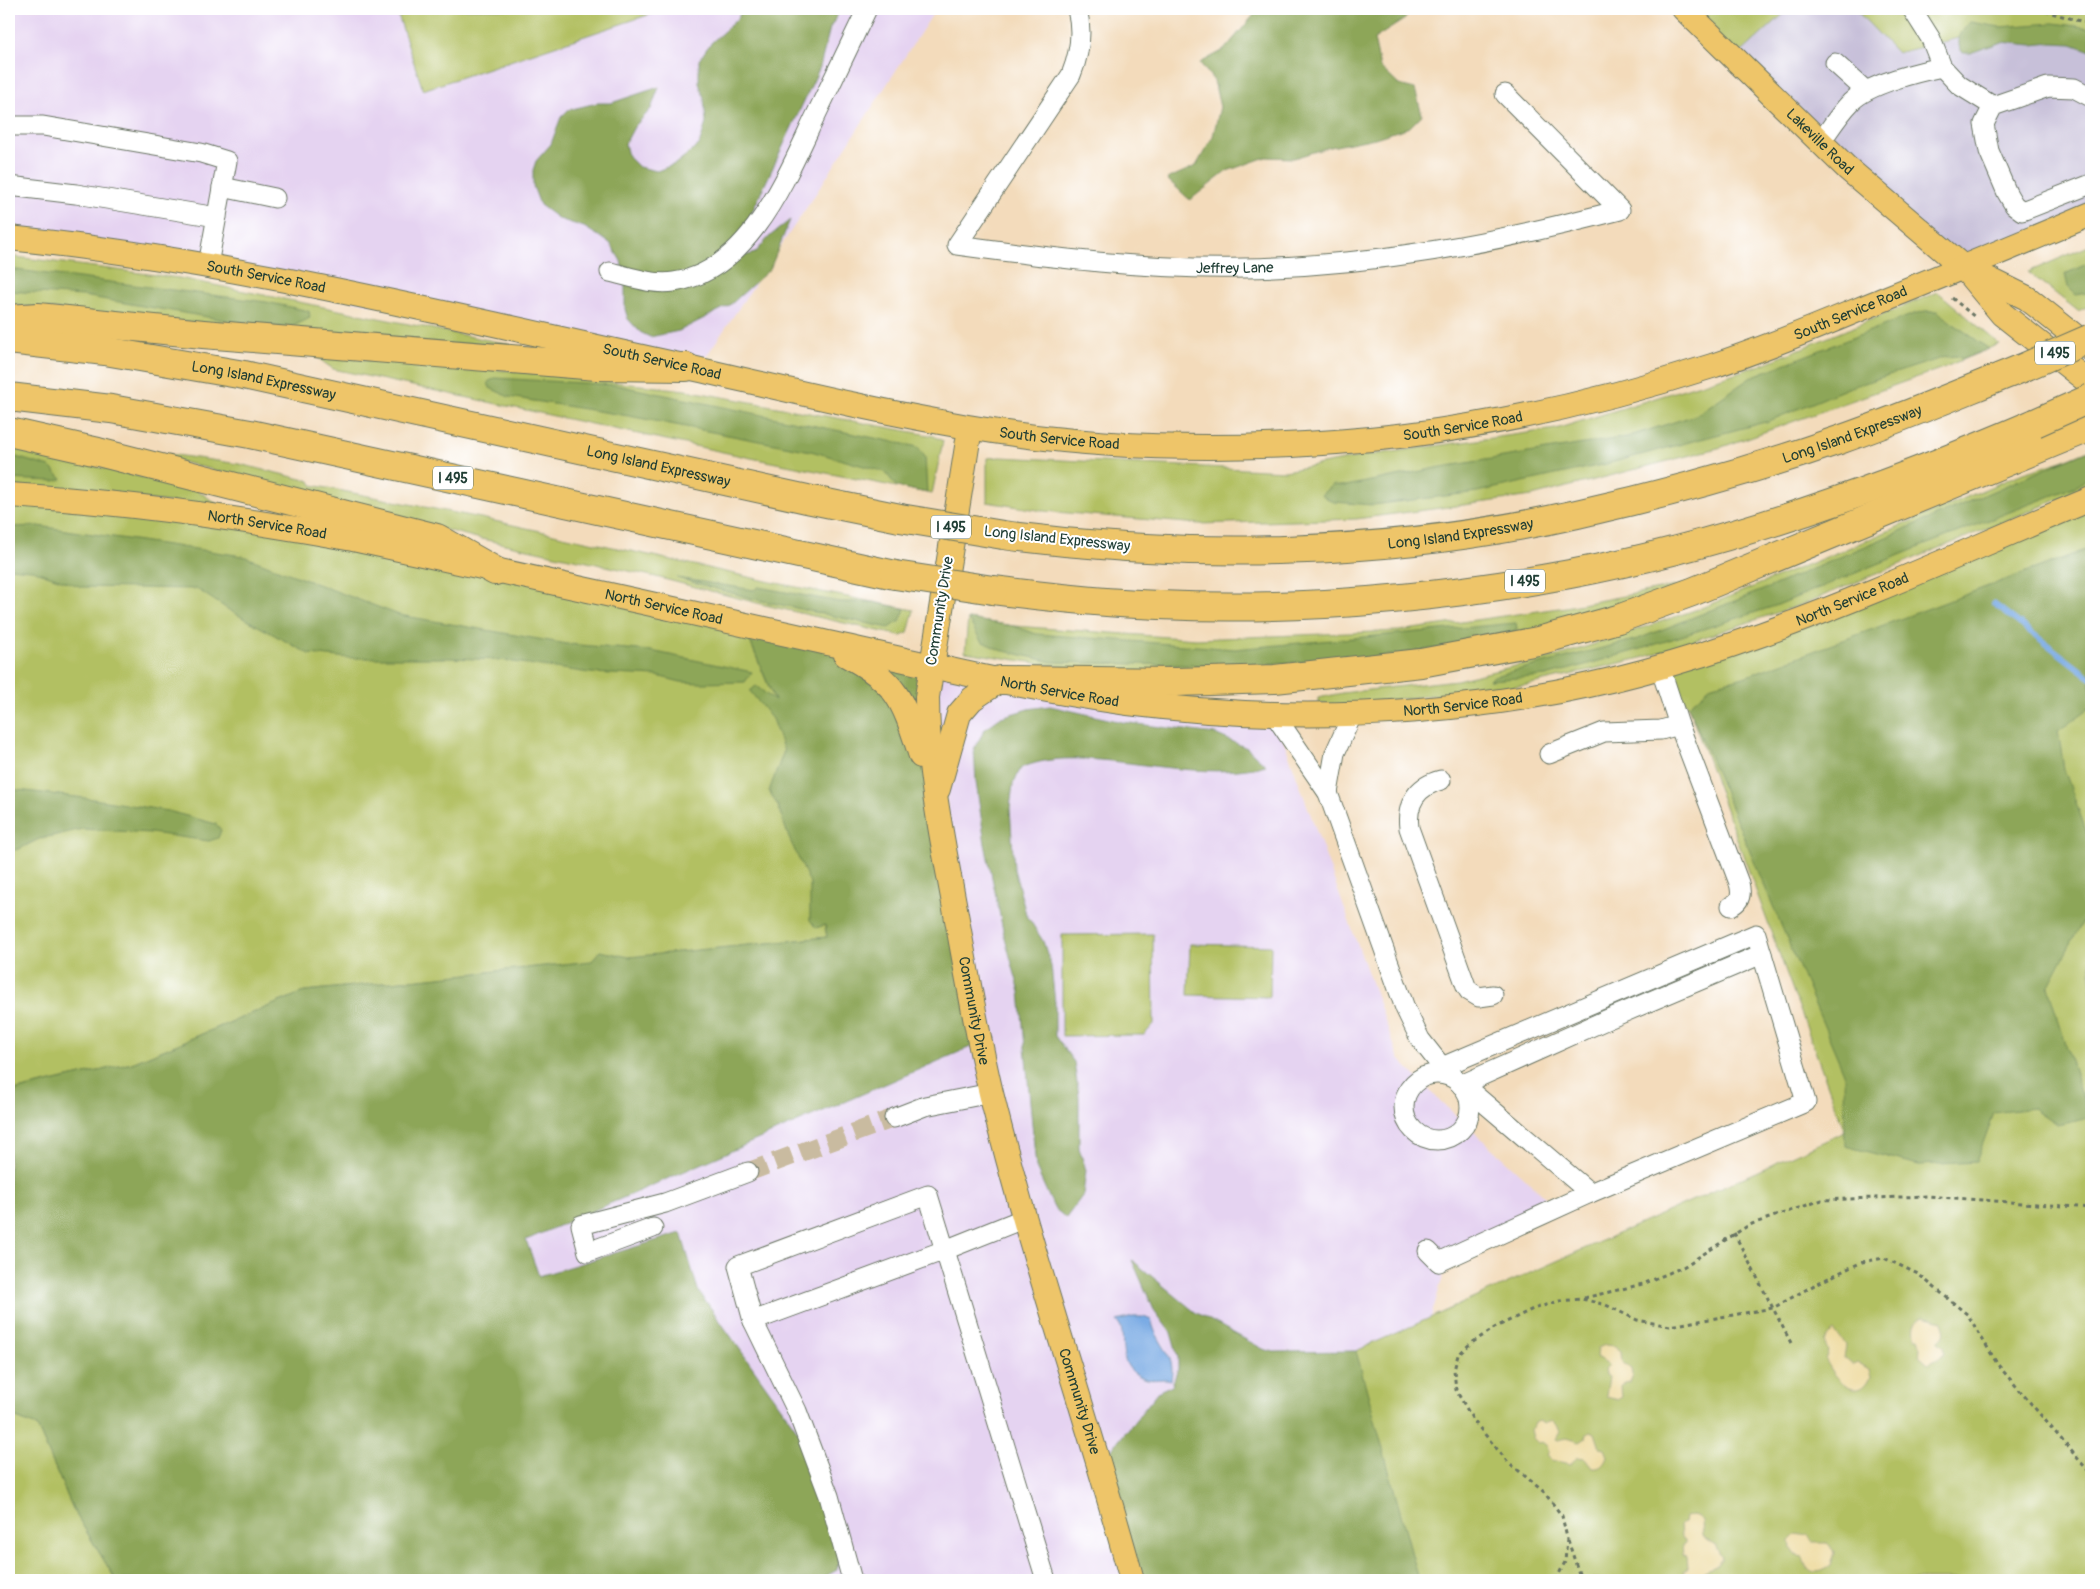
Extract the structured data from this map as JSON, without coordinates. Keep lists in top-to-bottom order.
{
  "streets": {
    "highway": ["I 495", "Long Island Expressway"],
    "main road": [
      "Lakeville Road",
      "South Service Road",
      "North Service Road",
      "Community Drive"
    ],
    "street": ["Jeffrey Lane"]
  },
  "crossings": [
    ["Lakeville Road", "South Service Road"],
    ["South Service Road", "Community Drive"],
    ["North Service Road", "Community Drive"]
  ]
}
